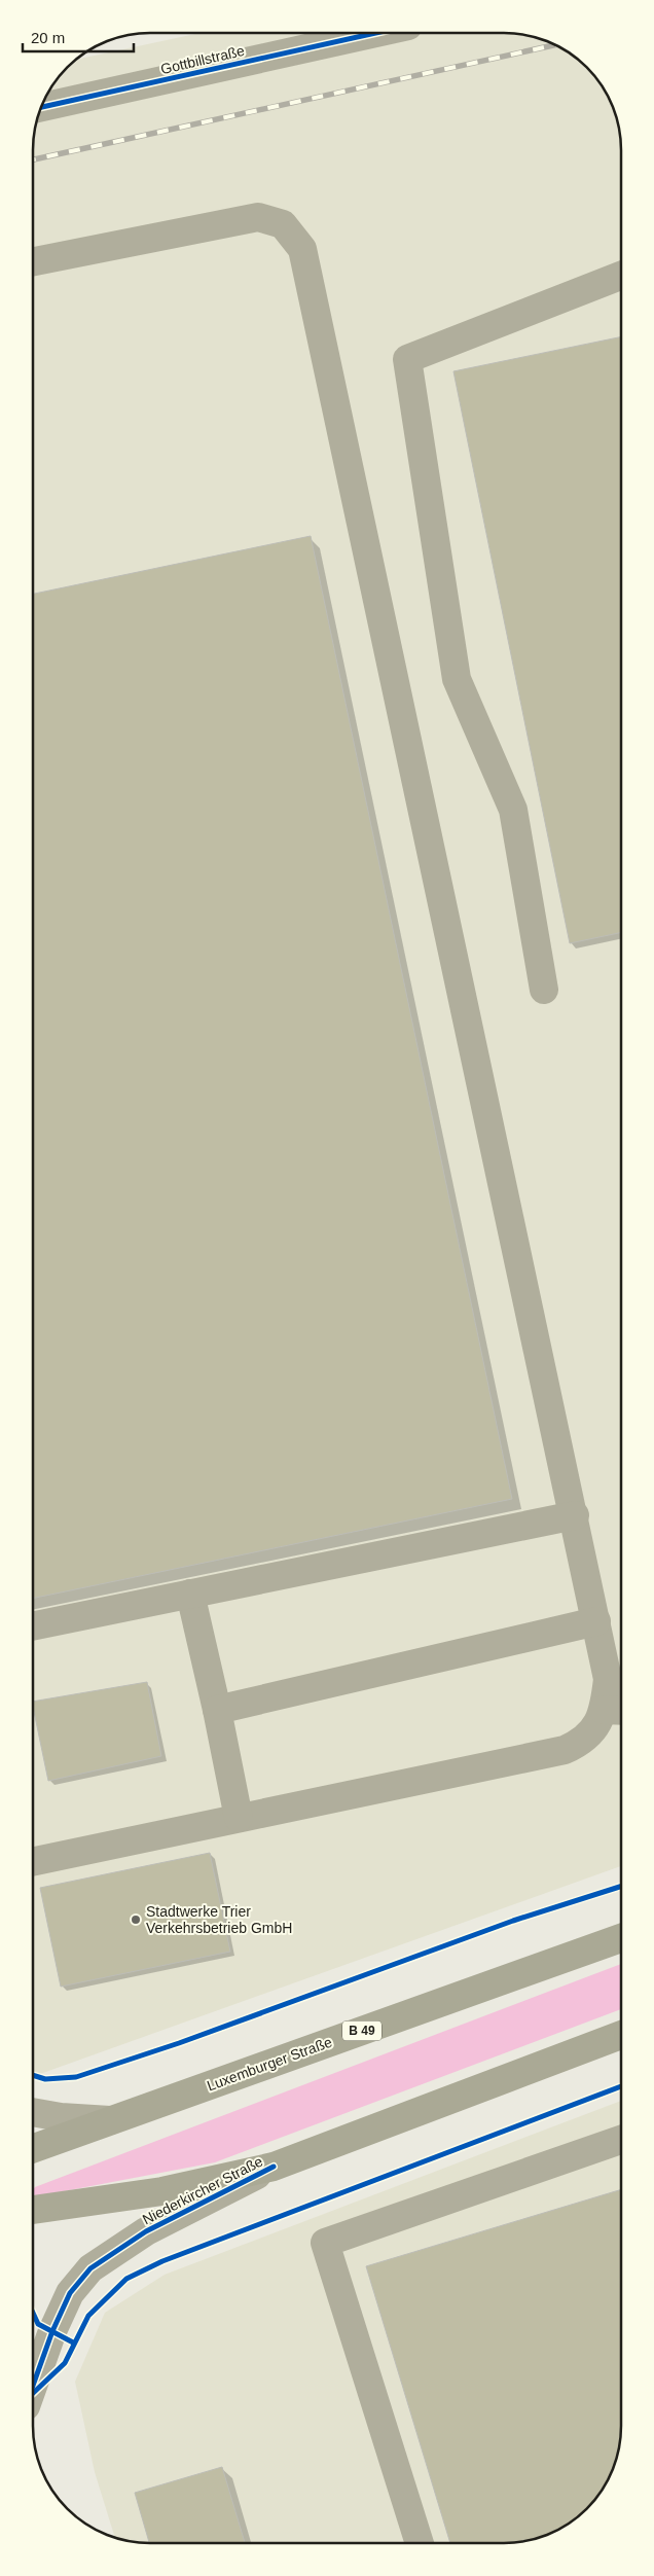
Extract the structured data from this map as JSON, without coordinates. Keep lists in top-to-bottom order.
{
  "streets": {
    "main road": ["B 49", "Luxemburger Straße"],
    "street": ["Gottbillstraße", "Niederkircher Straße"]
  },
  "places": ["Stadtwerke Trier Verkehrsbetrieb GmbH"],
  "scale_bar": "20 m"
}
